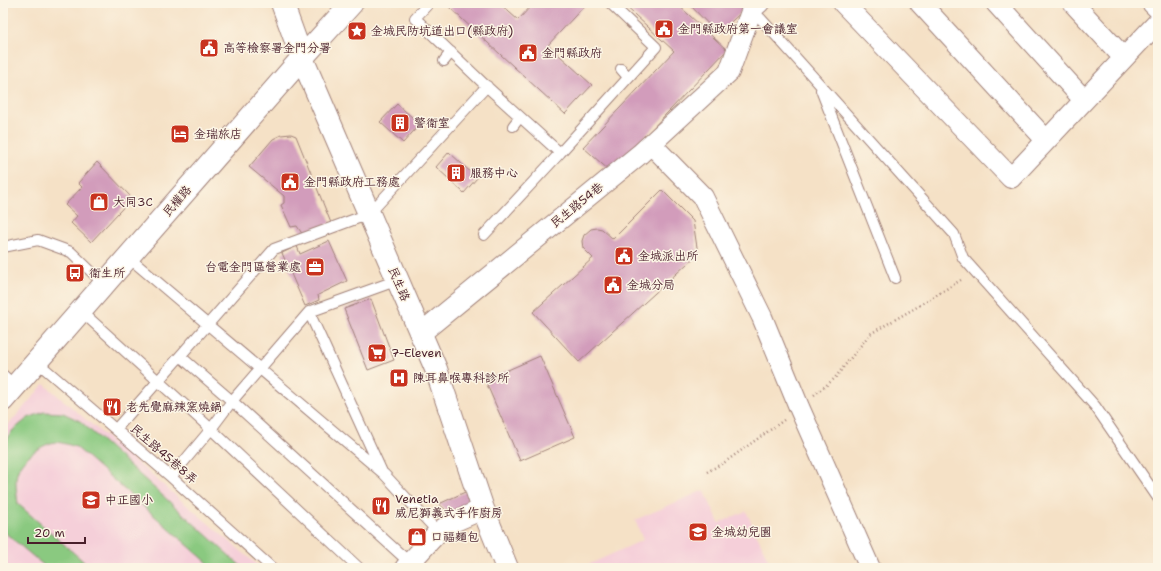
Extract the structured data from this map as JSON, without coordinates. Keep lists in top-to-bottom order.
{
  "streets": {
    "main road": ["民權路", "民生路"],
    "street": ["民生路54巷"],
    "lane": ["民生路45巷8弄"]
  },
  "crossings": [
    ["民權路", "民生路"],
    ["民權路", "民生路45巷8弄"],
    ["民生路54巷", "民生路"]
  ],
  "places": {
    "public building": [
      "金門縣政府第一會議室",
      "高等檢察署金門分署",
      "金門縣政府",
      "金門縣政府工務處",
      "金城派出所",
      "金城分局"
    ],
    "place": ["金城民防坑道出口(縣政府)"],
    "building": ["警衛室", "服務中心"],
    "hotel": ["金瑞旅店"],
    "shop": ["大同3C", "口福麵包"],
    "office": ["台電金門區營業處"],
    "bus stop": ["衛生所"],
    "supermarket": ["7-Eleven"],
    "hospital": ["陳耳鼻喉專科診所"],
    "restaurant": ["老先覺麻辣窯燒鍋", "Venetia 威尼獅義式手作廚房"],
    "school or university": ["中正國小", "金城幼兒園"]
  },
  "scale_bar": "20 m"
}
